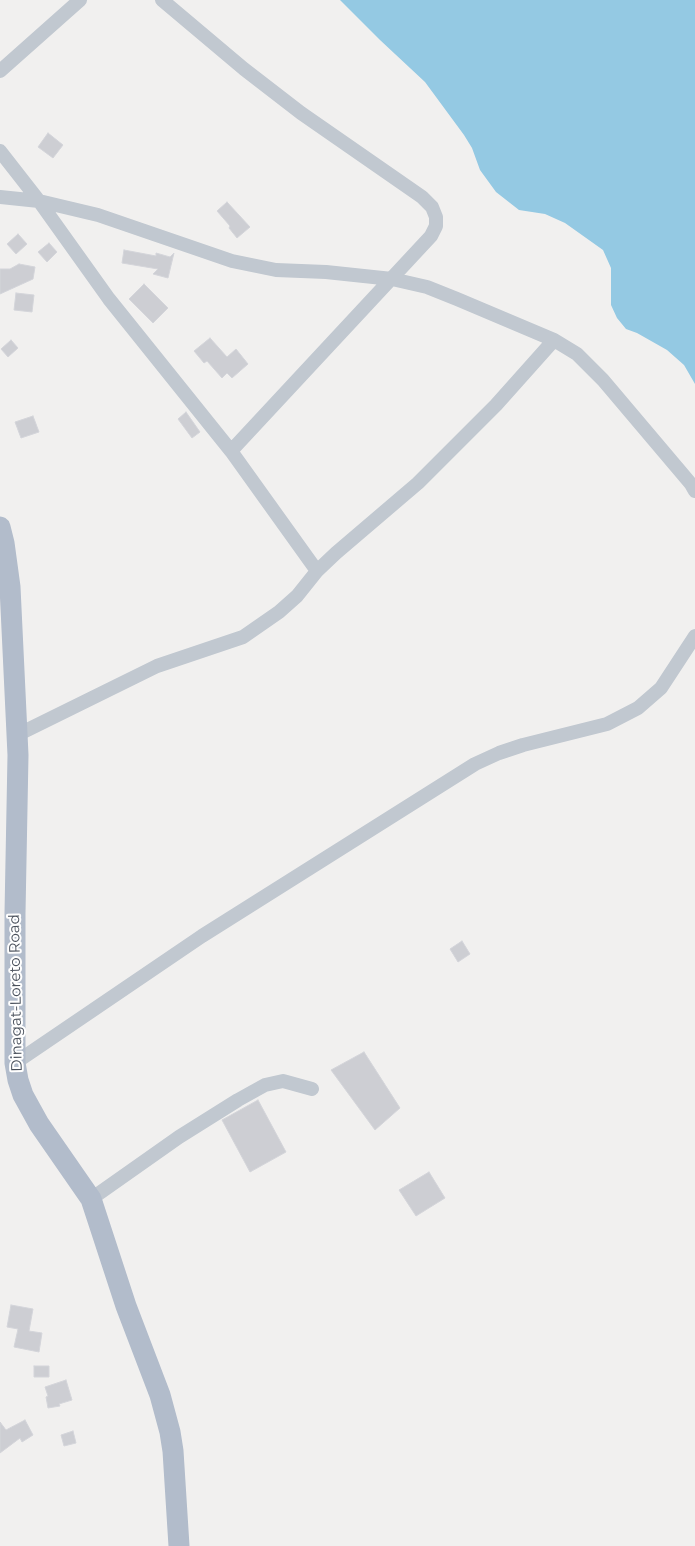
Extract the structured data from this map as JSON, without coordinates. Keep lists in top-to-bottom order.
{
  "streets": {
    "main road": ["Dinagat-Loreto Road"]
  }
}
